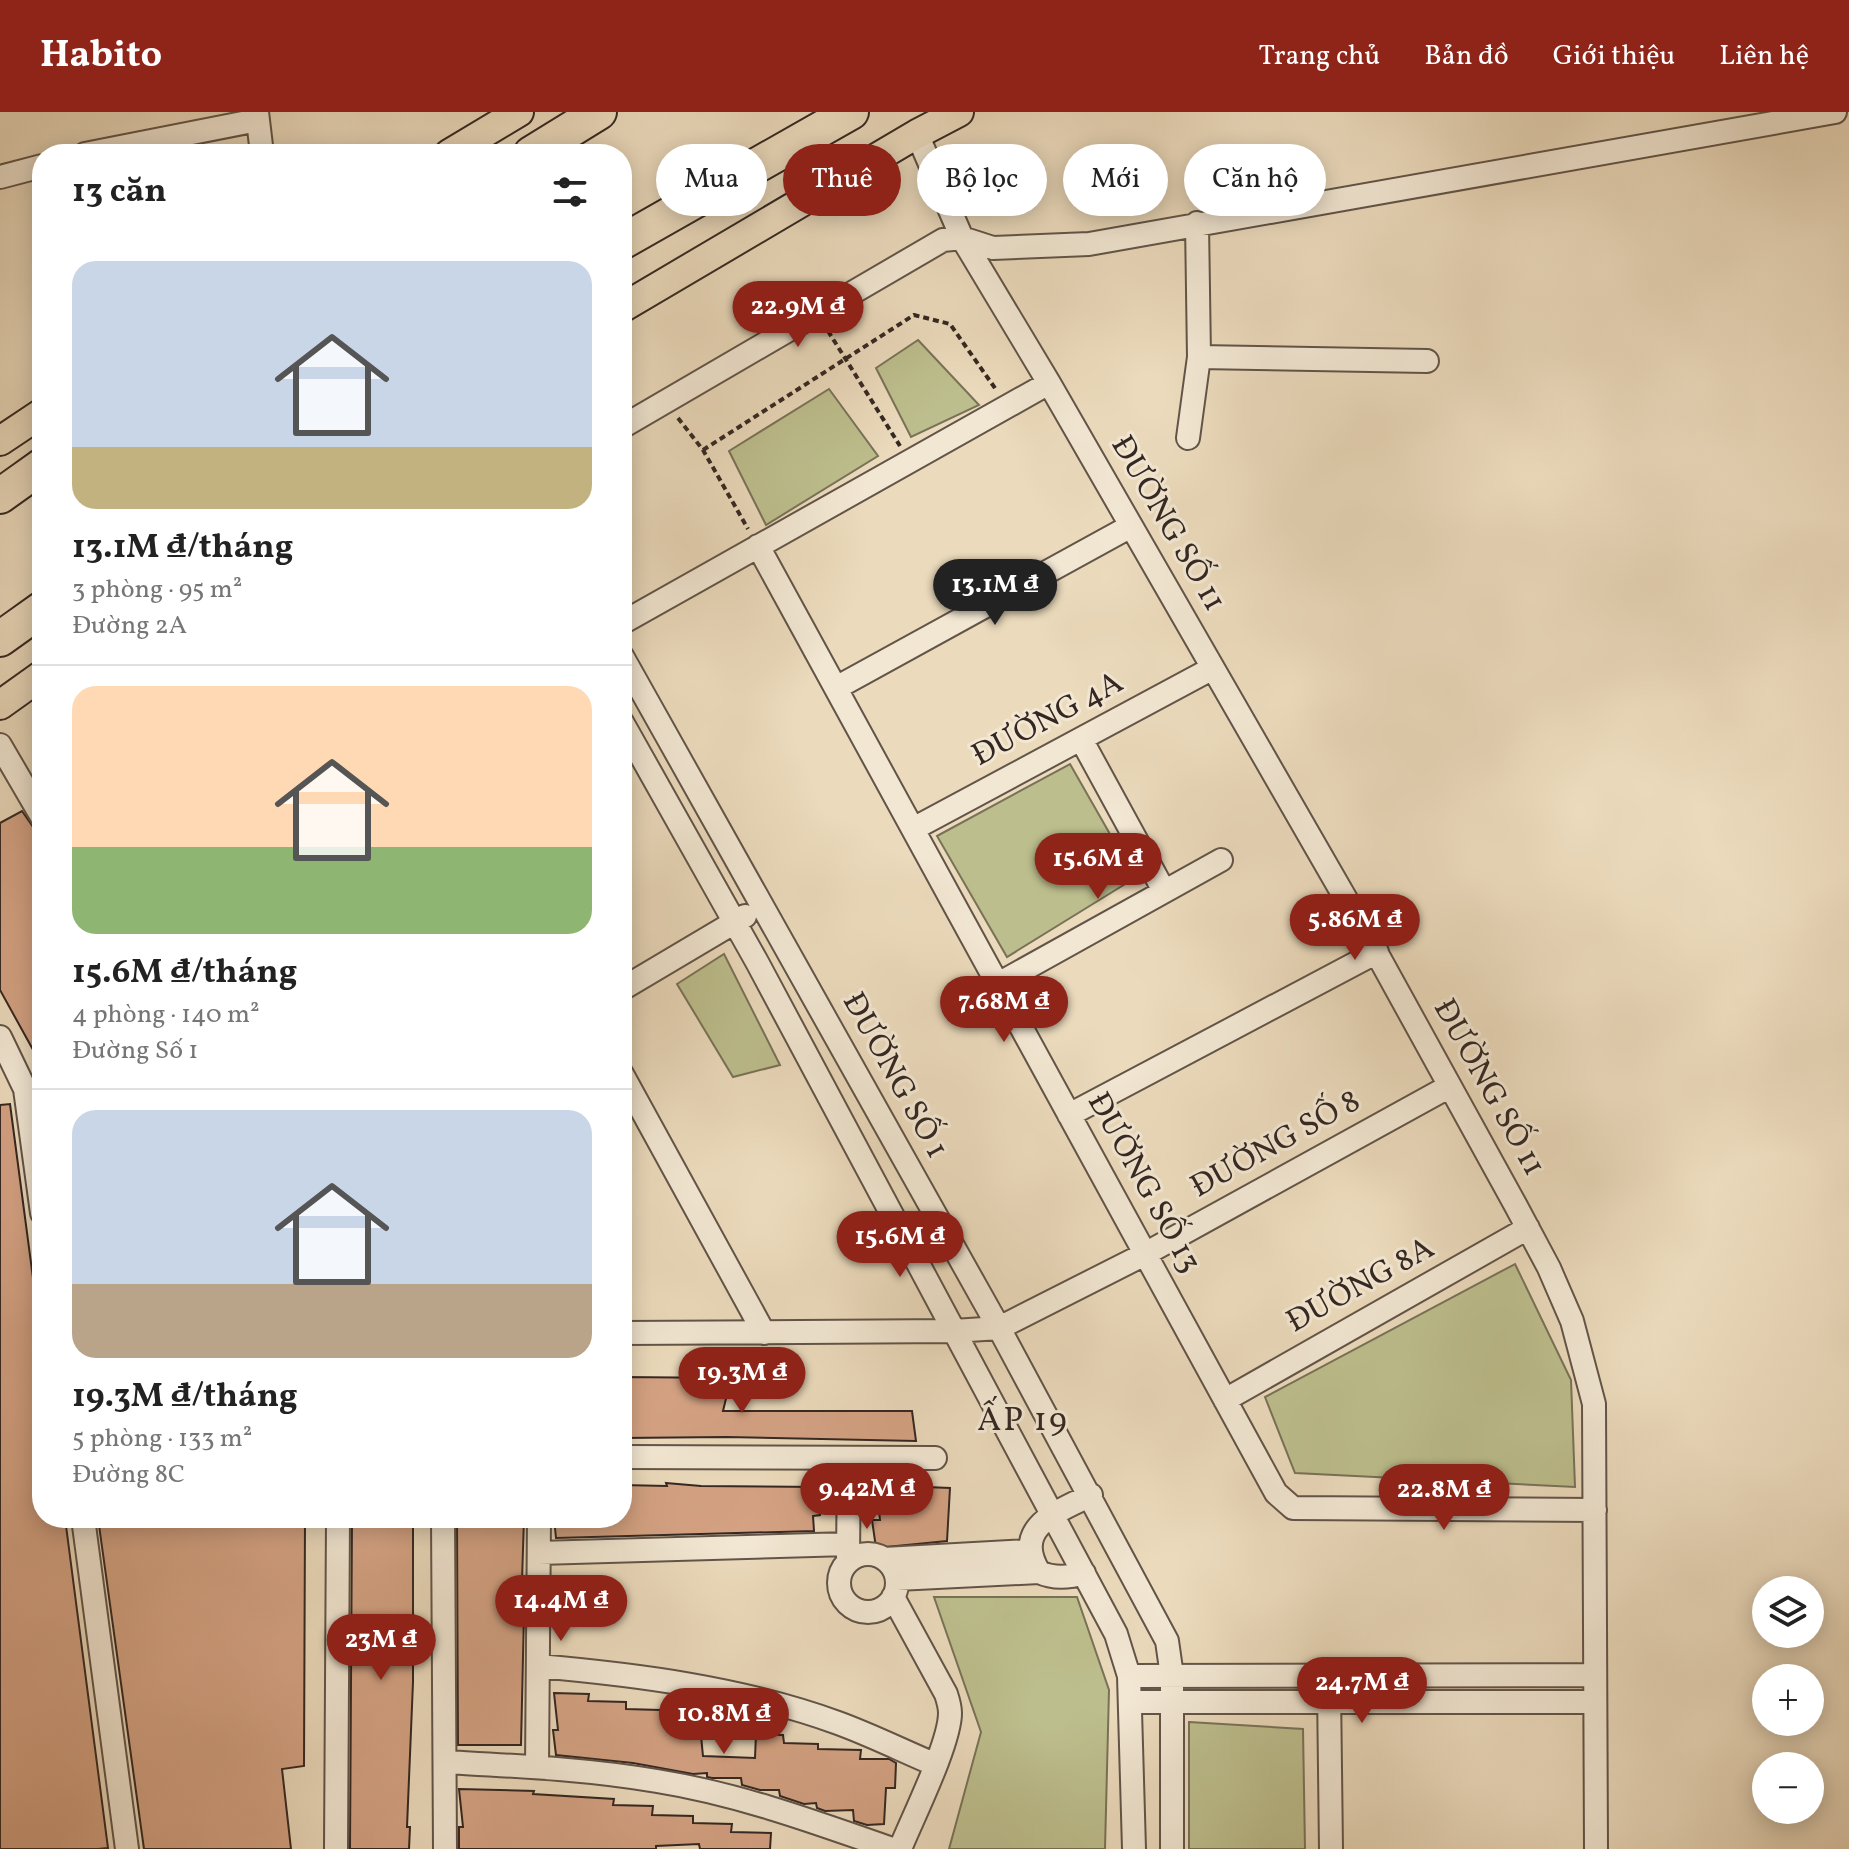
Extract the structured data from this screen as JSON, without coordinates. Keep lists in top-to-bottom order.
{
  "streets": {
    "street": [
      "ĐƯỜNG SỐ 11",
      "ĐƯỜNG 4A",
      "ĐƯỜNG SỐ 1",
      "ĐƯỜNG SỐ 8",
      "ĐƯỜNG SỐ 13",
      "ĐƯỜNG 8A"
    ]
  },
  "crossings": [
    ["ĐƯỜNG SỐ 11", "ĐƯỜNG 4A"],
    ["ĐƯỜNG SỐ 11", "ĐƯỜNG SỐ 8"],
    ["ĐƯỜNG SỐ 11", "ĐƯỜNG SỐ 13"],
    ["ĐƯỜNG SỐ 11", "ĐƯỜNG 8A"],
    ["ĐƯỜNG 4A", "ĐƯỜNG SỐ 13"],
    ["ĐƯỜNG SỐ 1", "ĐƯỜNG SỐ 8"],
    ["ĐƯỜNG SỐ 8", "ĐƯỜNG SỐ 13"],
    ["ĐƯỜNG SỐ 13", "ĐƯỜNG 8A"]
  ],
  "districts": ["ẤP 19"],
  "page": {
    "header": "Habito",
    "nav": [
      "Trang chủ",
      "Bản đồ",
      "Giới thiệu",
      "Liên hệ"
    ],
    "chip": [
      "Mua",
      "Thuê",
      "Bộ lọc",
      "Mới",
      "Căn hộ"
    ],
    "heading": "13 căn",
    "list": [
      {
        "name": "13.1M ₫/tháng",
        "note": "3 phòng · 95 m² · Đường 2A"
      },
      {
        "name": "15.6M ₫/tháng",
        "note": "4 phòng · 140 m² · Đường Số 1"
      },
      {
        "name": "19.3M ₫/tháng",
        "note": "5 phòng · 133 m² · Đường 8C"
      }
    ],
    "price": [
      "22.9M ₫",
      "13.1M ₫",
      "15.6M ₫",
      "5.86M ₫",
      "7.68M ₫",
      "15.6M ₫",
      "19.3M ₫",
      "9.42M ₫",
      "22.8M ₫",
      "14.4M ₫",
      "23M ₫",
      "24.7M ₫",
      "10.8M ₫"
    ],
    "map_buttons": ["+", "−"]
  }
}
